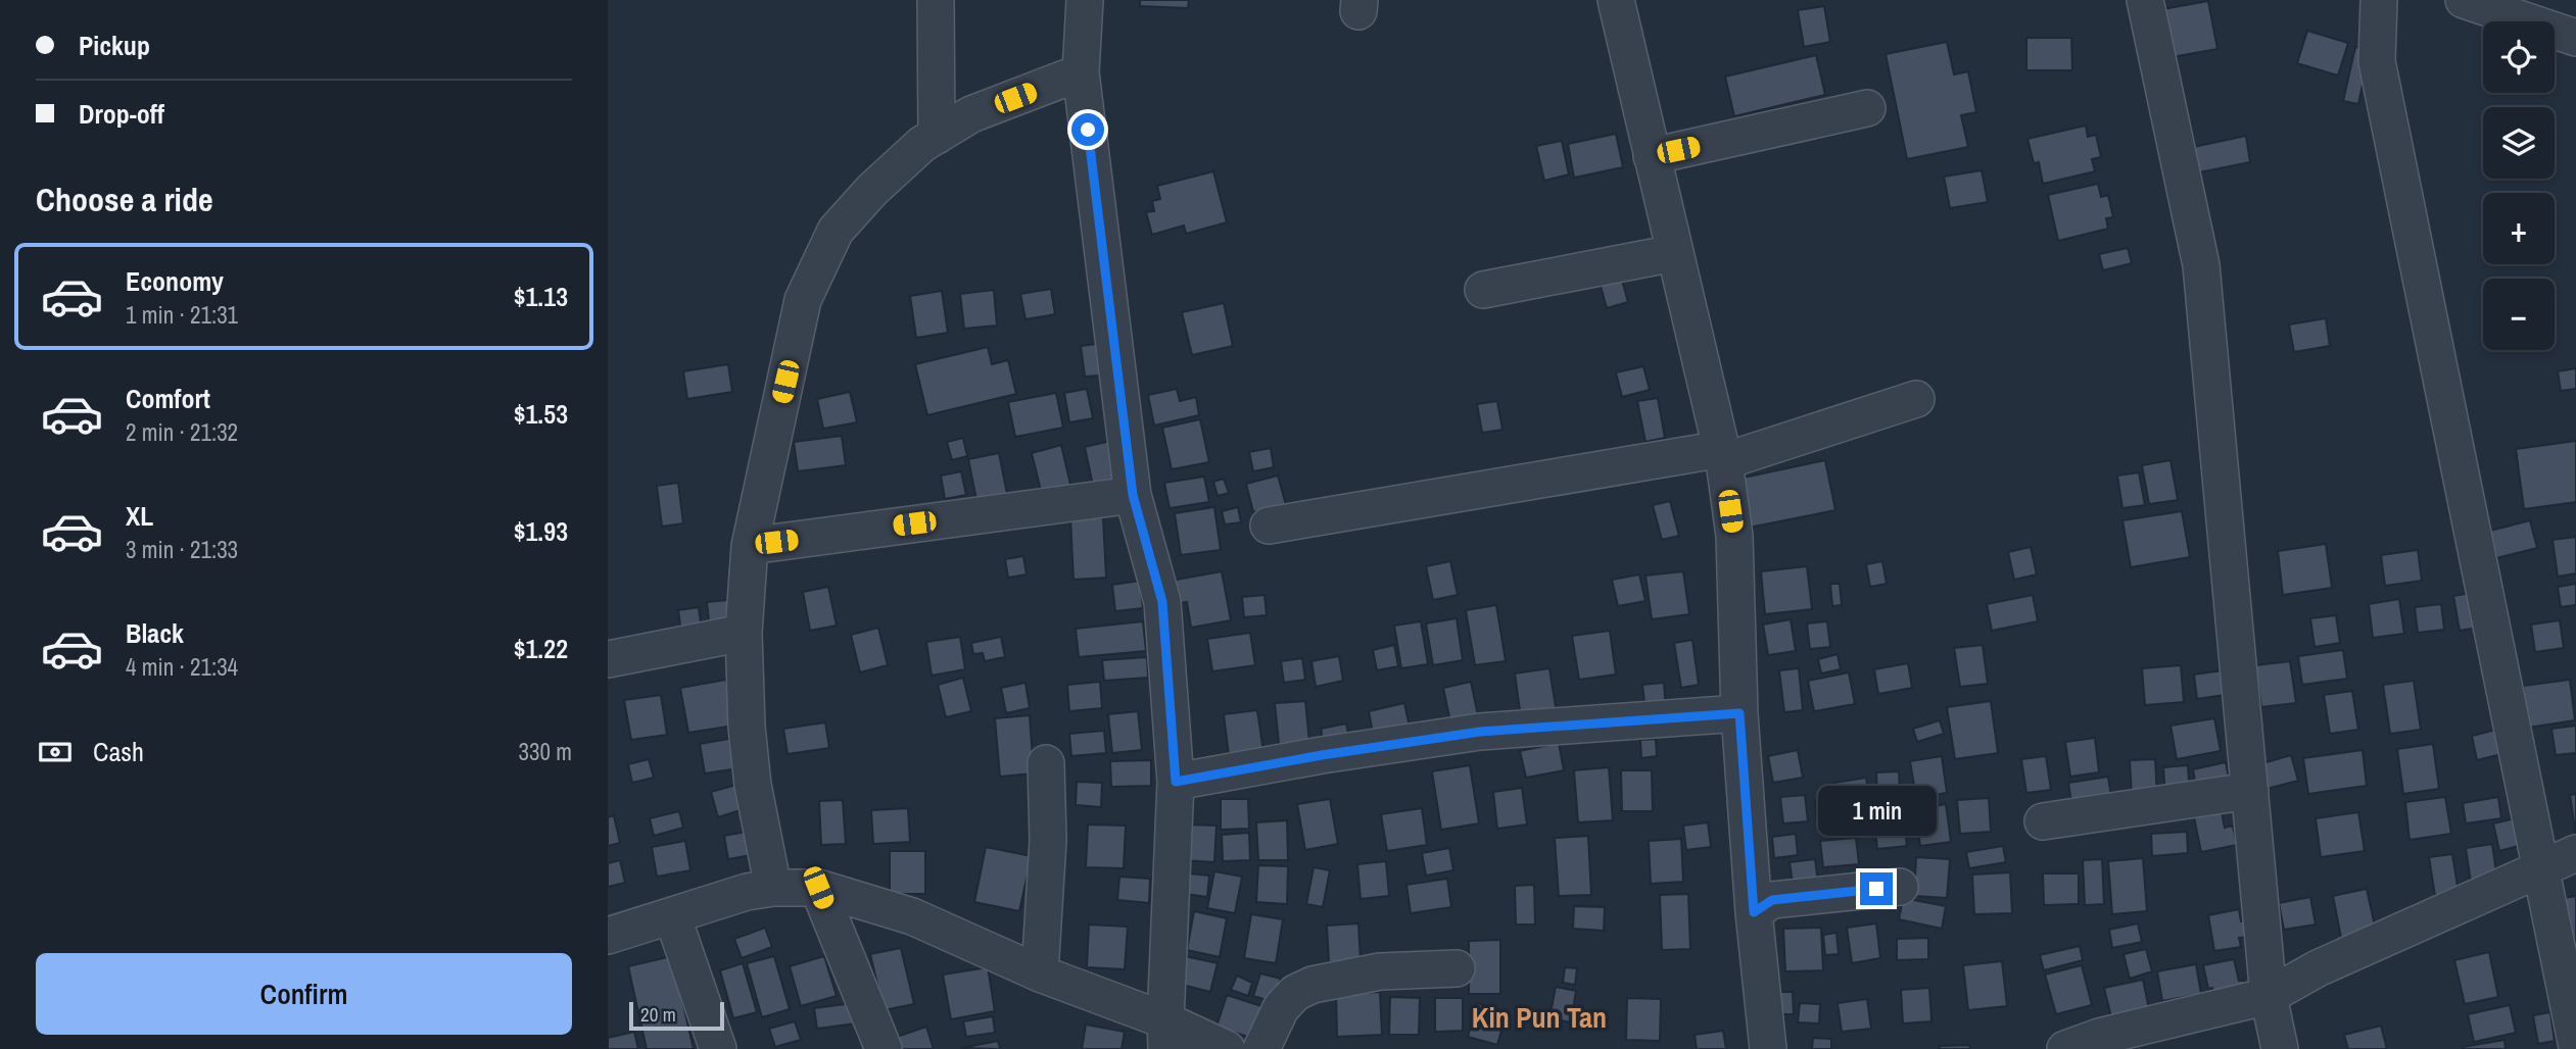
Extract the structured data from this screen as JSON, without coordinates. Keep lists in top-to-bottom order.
{
  "districts": ["Kin Pun Tan"],
  "scale_bar": "20 m",
  "page": {
    "banner": ["Pickup", "Drop-off"],
    "map_buttons": ["+", "−"],
    "heading": "Choose a ride",
    "list": [
      {
        "name": "Economy",
        "note": "1 min · 21:31",
        "value": "$1.13"
      },
      {
        "name": "Comfort",
        "note": "2 min · 21:32",
        "value": "$1.53"
      },
      {
        "name": "XL",
        "note": "3 min · 21:33",
        "value": "$1.93"
      },
      {
        "name": "Black",
        "note": "4 min · 21:34",
        "value": "$1.22"
      }
    ],
    "pay": ["Cash", "330 m"],
    "bubble": "1 min",
    "buttons": "Confirm",
    "scale": "20 m"
  }
}
